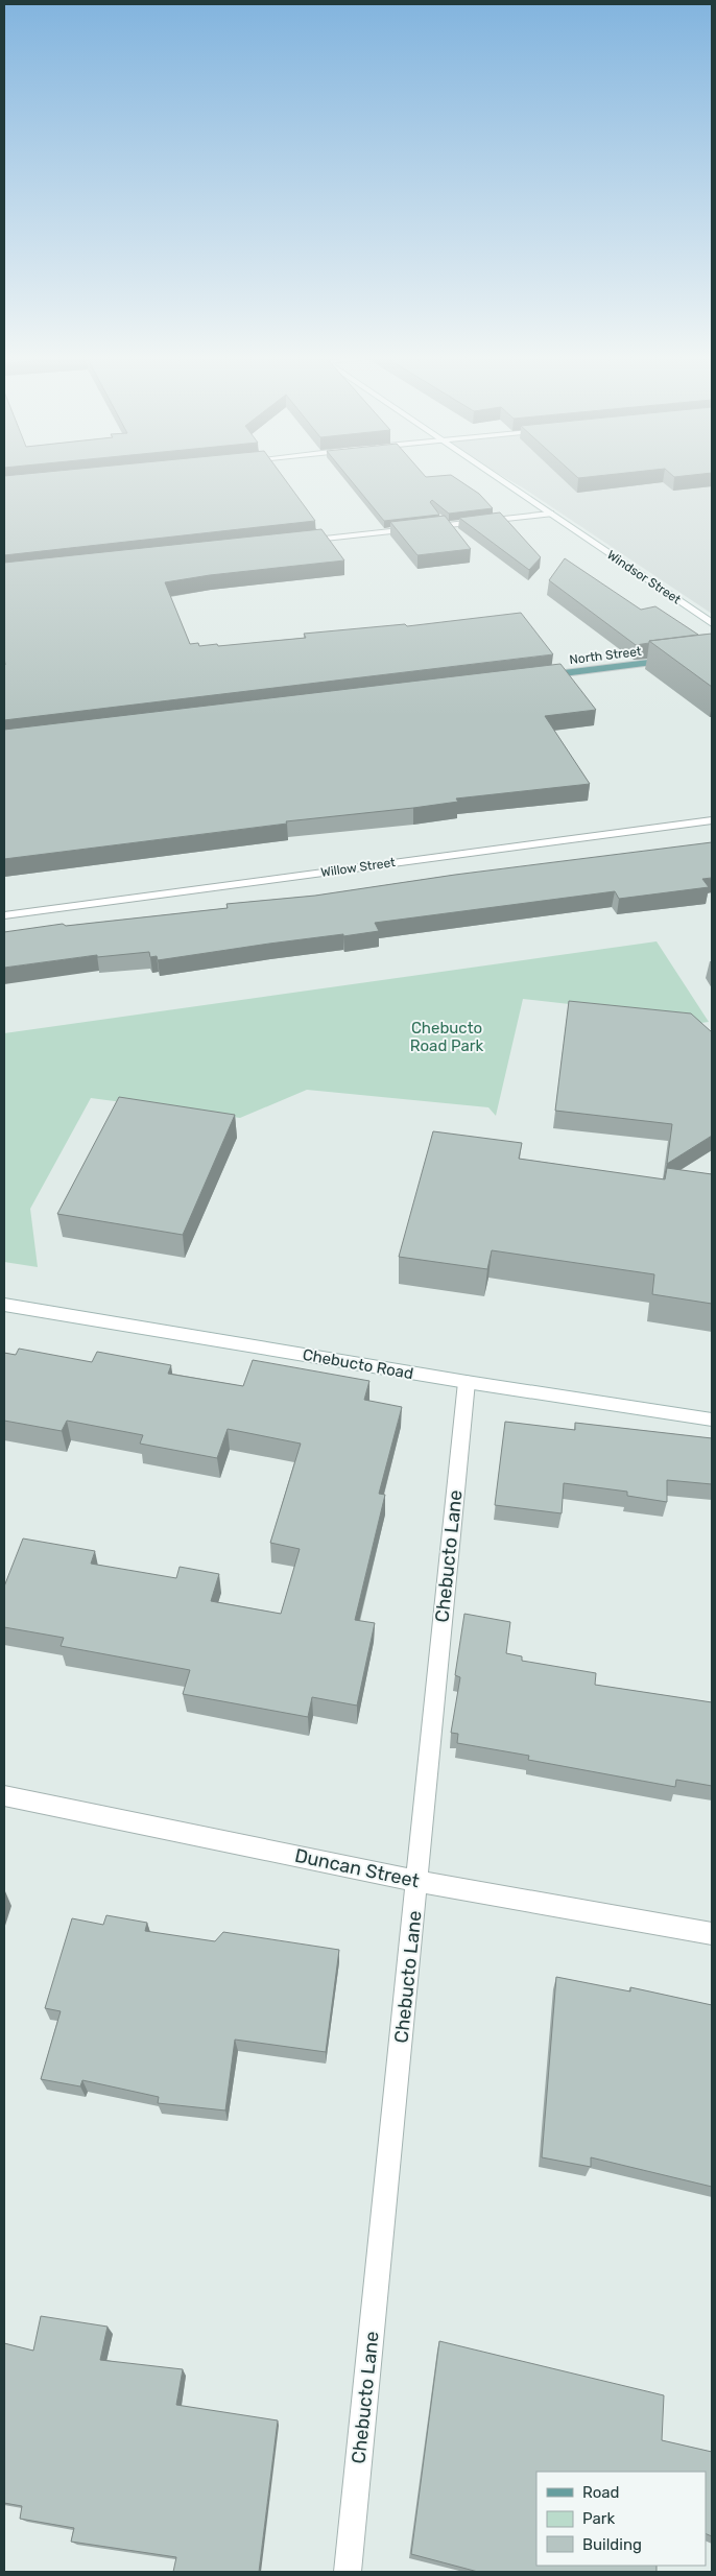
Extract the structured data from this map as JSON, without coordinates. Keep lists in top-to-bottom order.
{
  "streets": {
    "main road": ["North Street"],
    "street": [
      "Windsor Street",
      "Willow Street",
      "Chebucto Road",
      "Chebucto Lane",
      "Duncan Street"
    ]
  },
  "crossings": [
    ["Chebucto Road", "Chebucto Lane"],
    ["Chebucto Lane", "Duncan Street"]
  ],
  "parks": ["Chebucto Road Park"],
  "legend": ["Road", "Park", "Building"]
}
